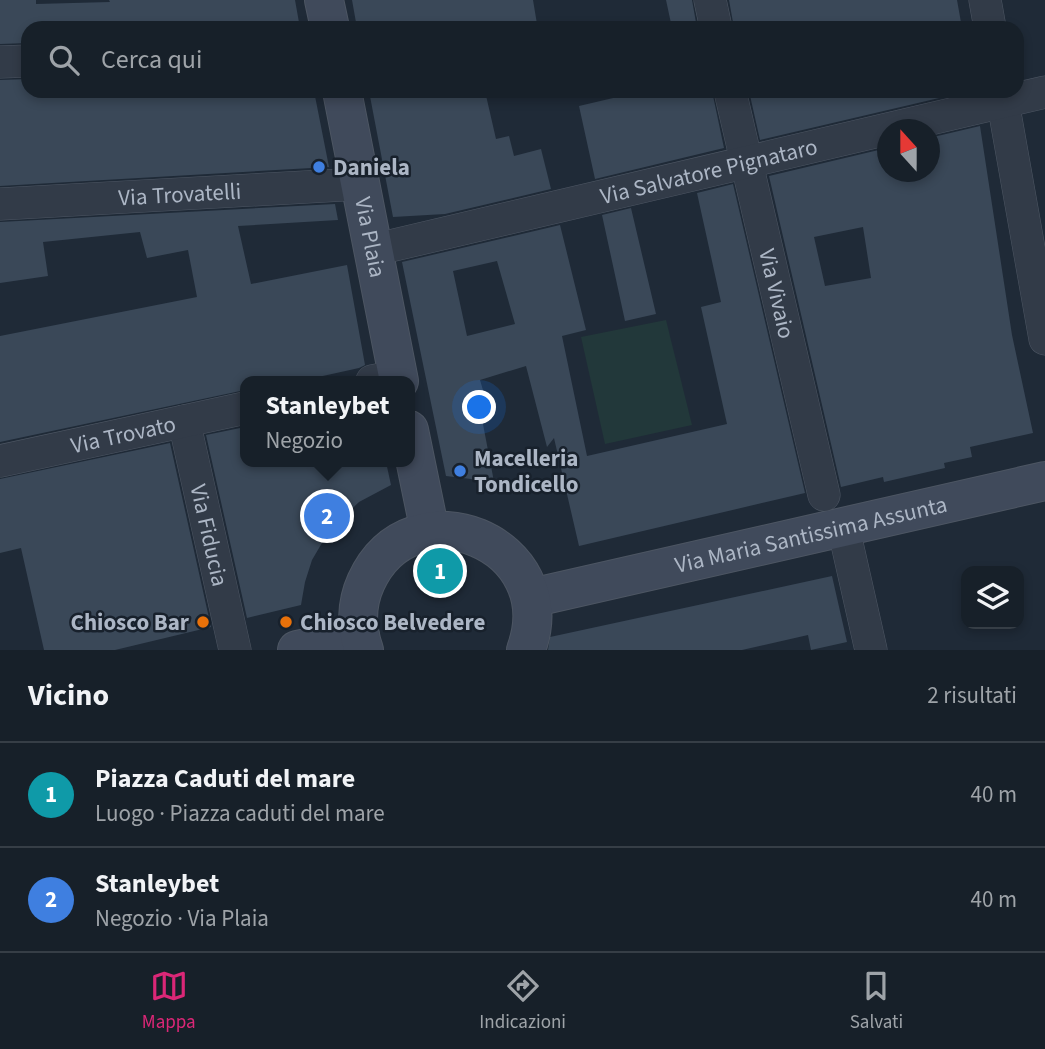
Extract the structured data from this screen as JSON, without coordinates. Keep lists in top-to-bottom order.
{
  "streets": {
    "main road": ["Via Plaia", "Via Maria Santissima Assunta"],
    "street": [
      "Via Salvatore Pignataro",
      "Via Trovatelli",
      "Via Vivaio",
      "Via Trovato",
      "Via Fiducia"
    ]
  },
  "crossings": [
    ["Via Salvatore Pignataro", "Via Plaia"],
    ["Via Salvatore Pignataro", "Via Vivaio"],
    ["Via Trovatelli", "Via Plaia"],
    ["Via Vivaio", "Via Maria Santissima Assunta"],
    ["Via Trovato", "Via Fiducia"]
  ],
  "places": [
    "Daniela",
    "Macelleria Tondicello",
    "Chiosco Bar",
    "Chiosco Belvedere"
  ],
  "north": "top",
  "page": {
    "search": "Cerca qui",
    "popup": ["Stanleybet", "Negozio"],
    "pins": ["2", "1"],
    "heading": ["Vicino", "2 risultati"],
    "list": [
      {
        "mark": "1",
        "name": "Piazza Caduti del mare",
        "note": "Luogo · Piazza caduti del mare",
        "value": "40 m"
      },
      {
        "mark": "2",
        "name": "Stanleybet",
        "note": "Negozio · Via Plaia",
        "value": "40 m"
      }
    ],
    "nav": ["Mappa", "Indicazioni", "Salvati"]
  }
}
